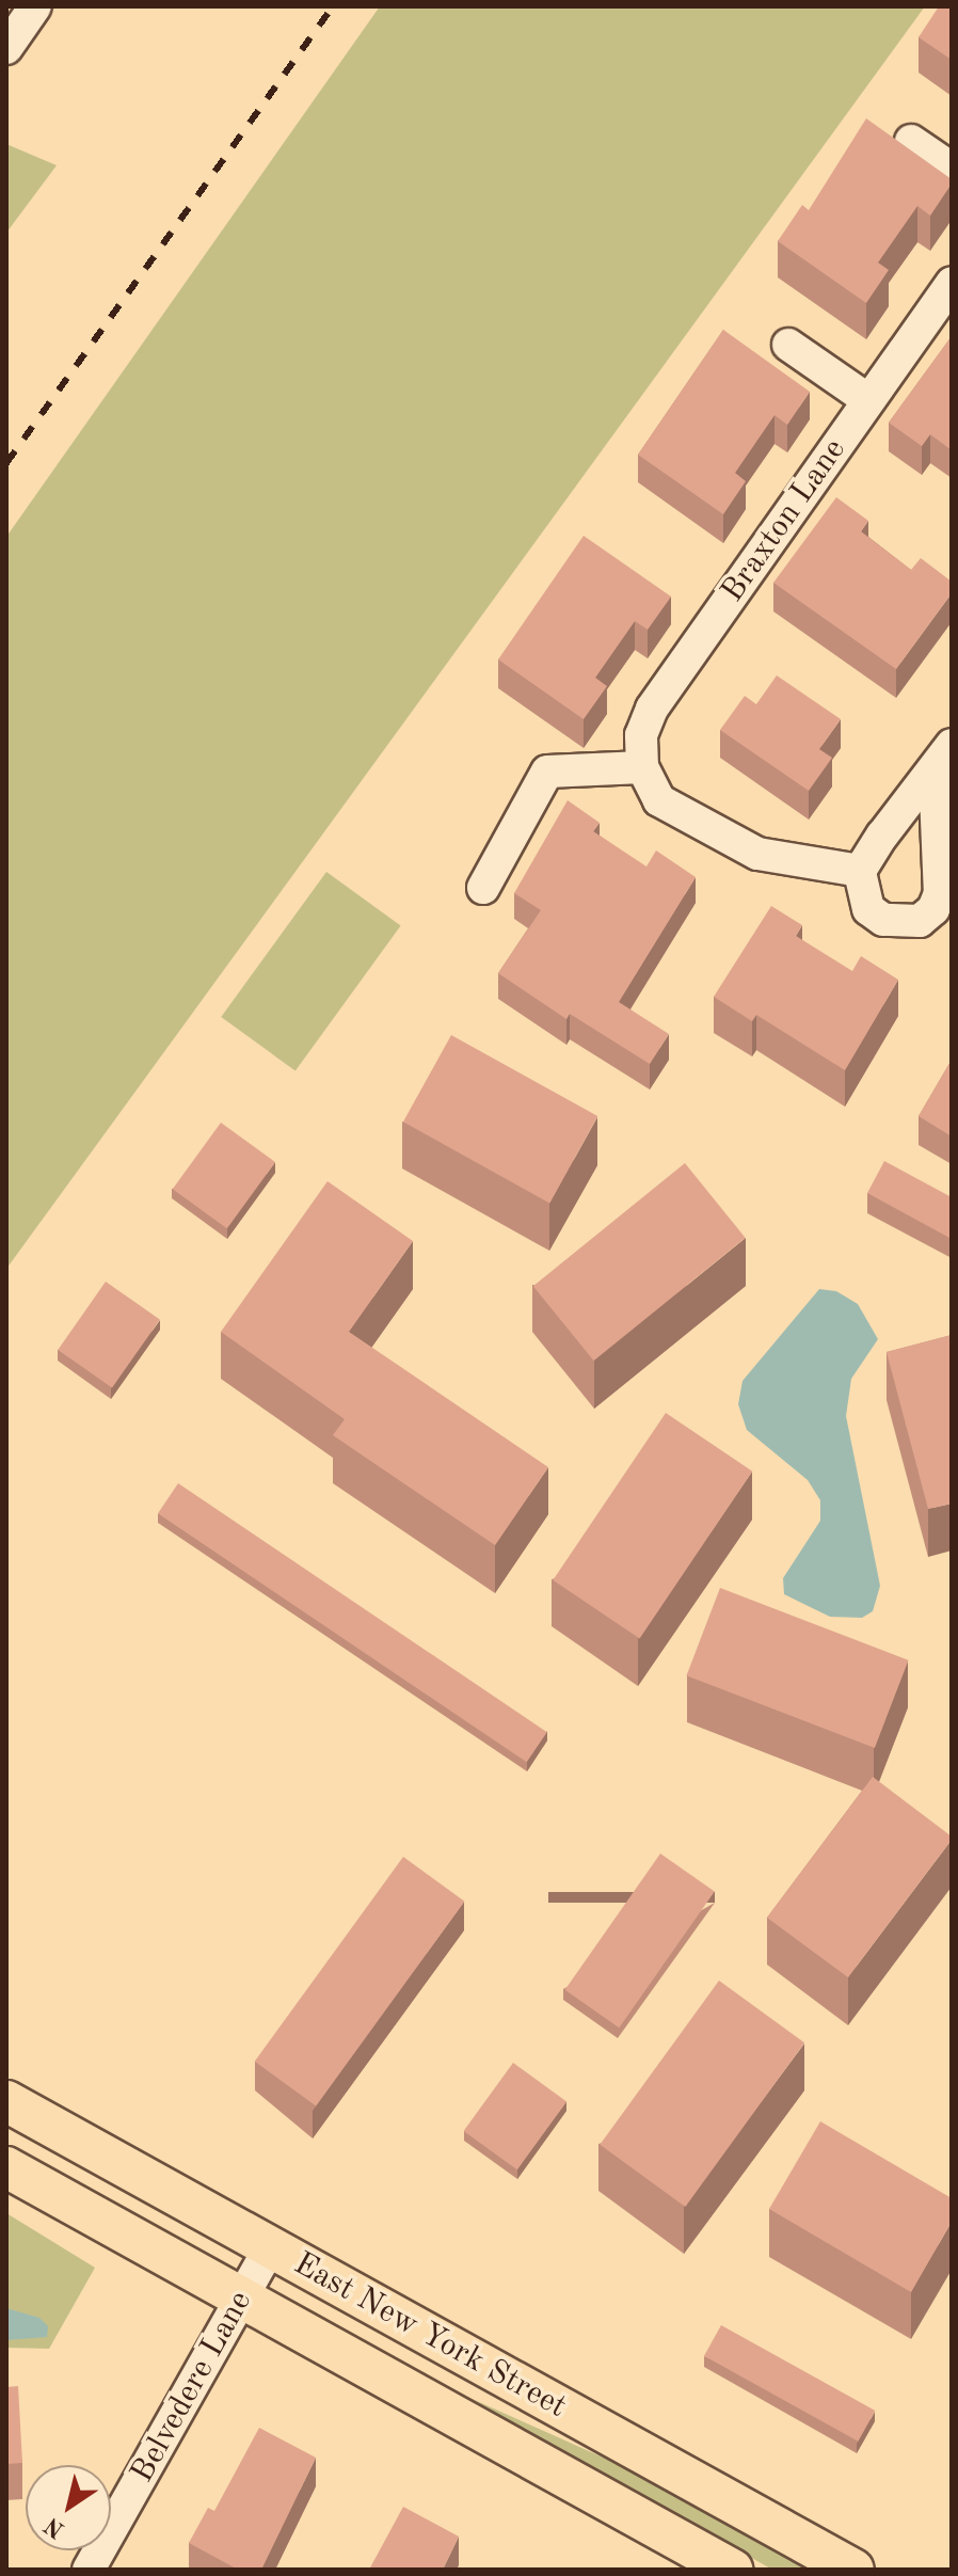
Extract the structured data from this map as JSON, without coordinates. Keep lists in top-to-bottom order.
{
  "streets": {
    "main road": ["East New York Street"],
    "street": ["Braxton Lane", "Belvedere Lane"]
  },
  "crossings": [
    ["East New York Street", "Belvedere Lane"]
  ],
  "north": "bottom left"
}
